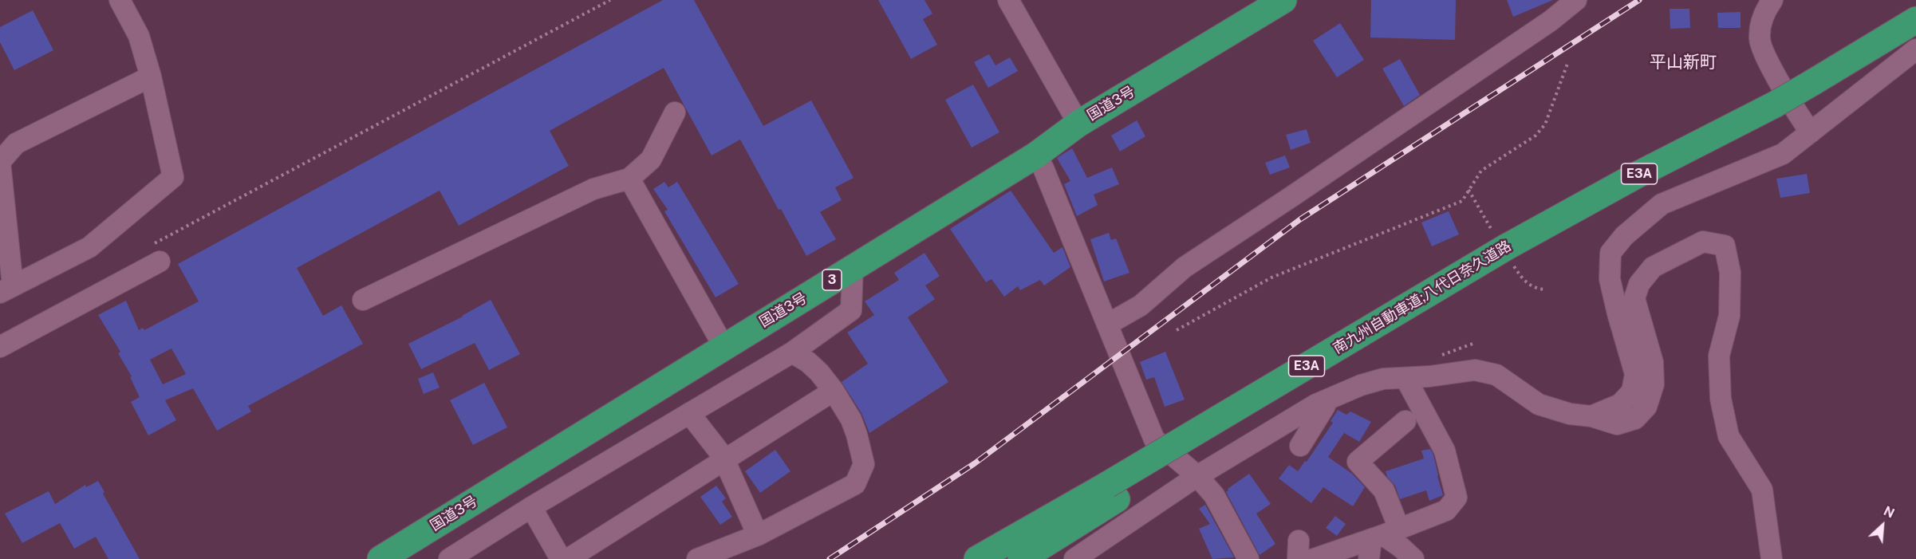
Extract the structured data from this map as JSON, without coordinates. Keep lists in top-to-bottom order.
{
  "streets": {
    "highway": [
      "国道3号",
      "E3A",
      "3",
      "南九州自動車道;八代日奈久道路"
    ]
  },
  "districts": ["平山新町"],
  "north": "top right"
}
